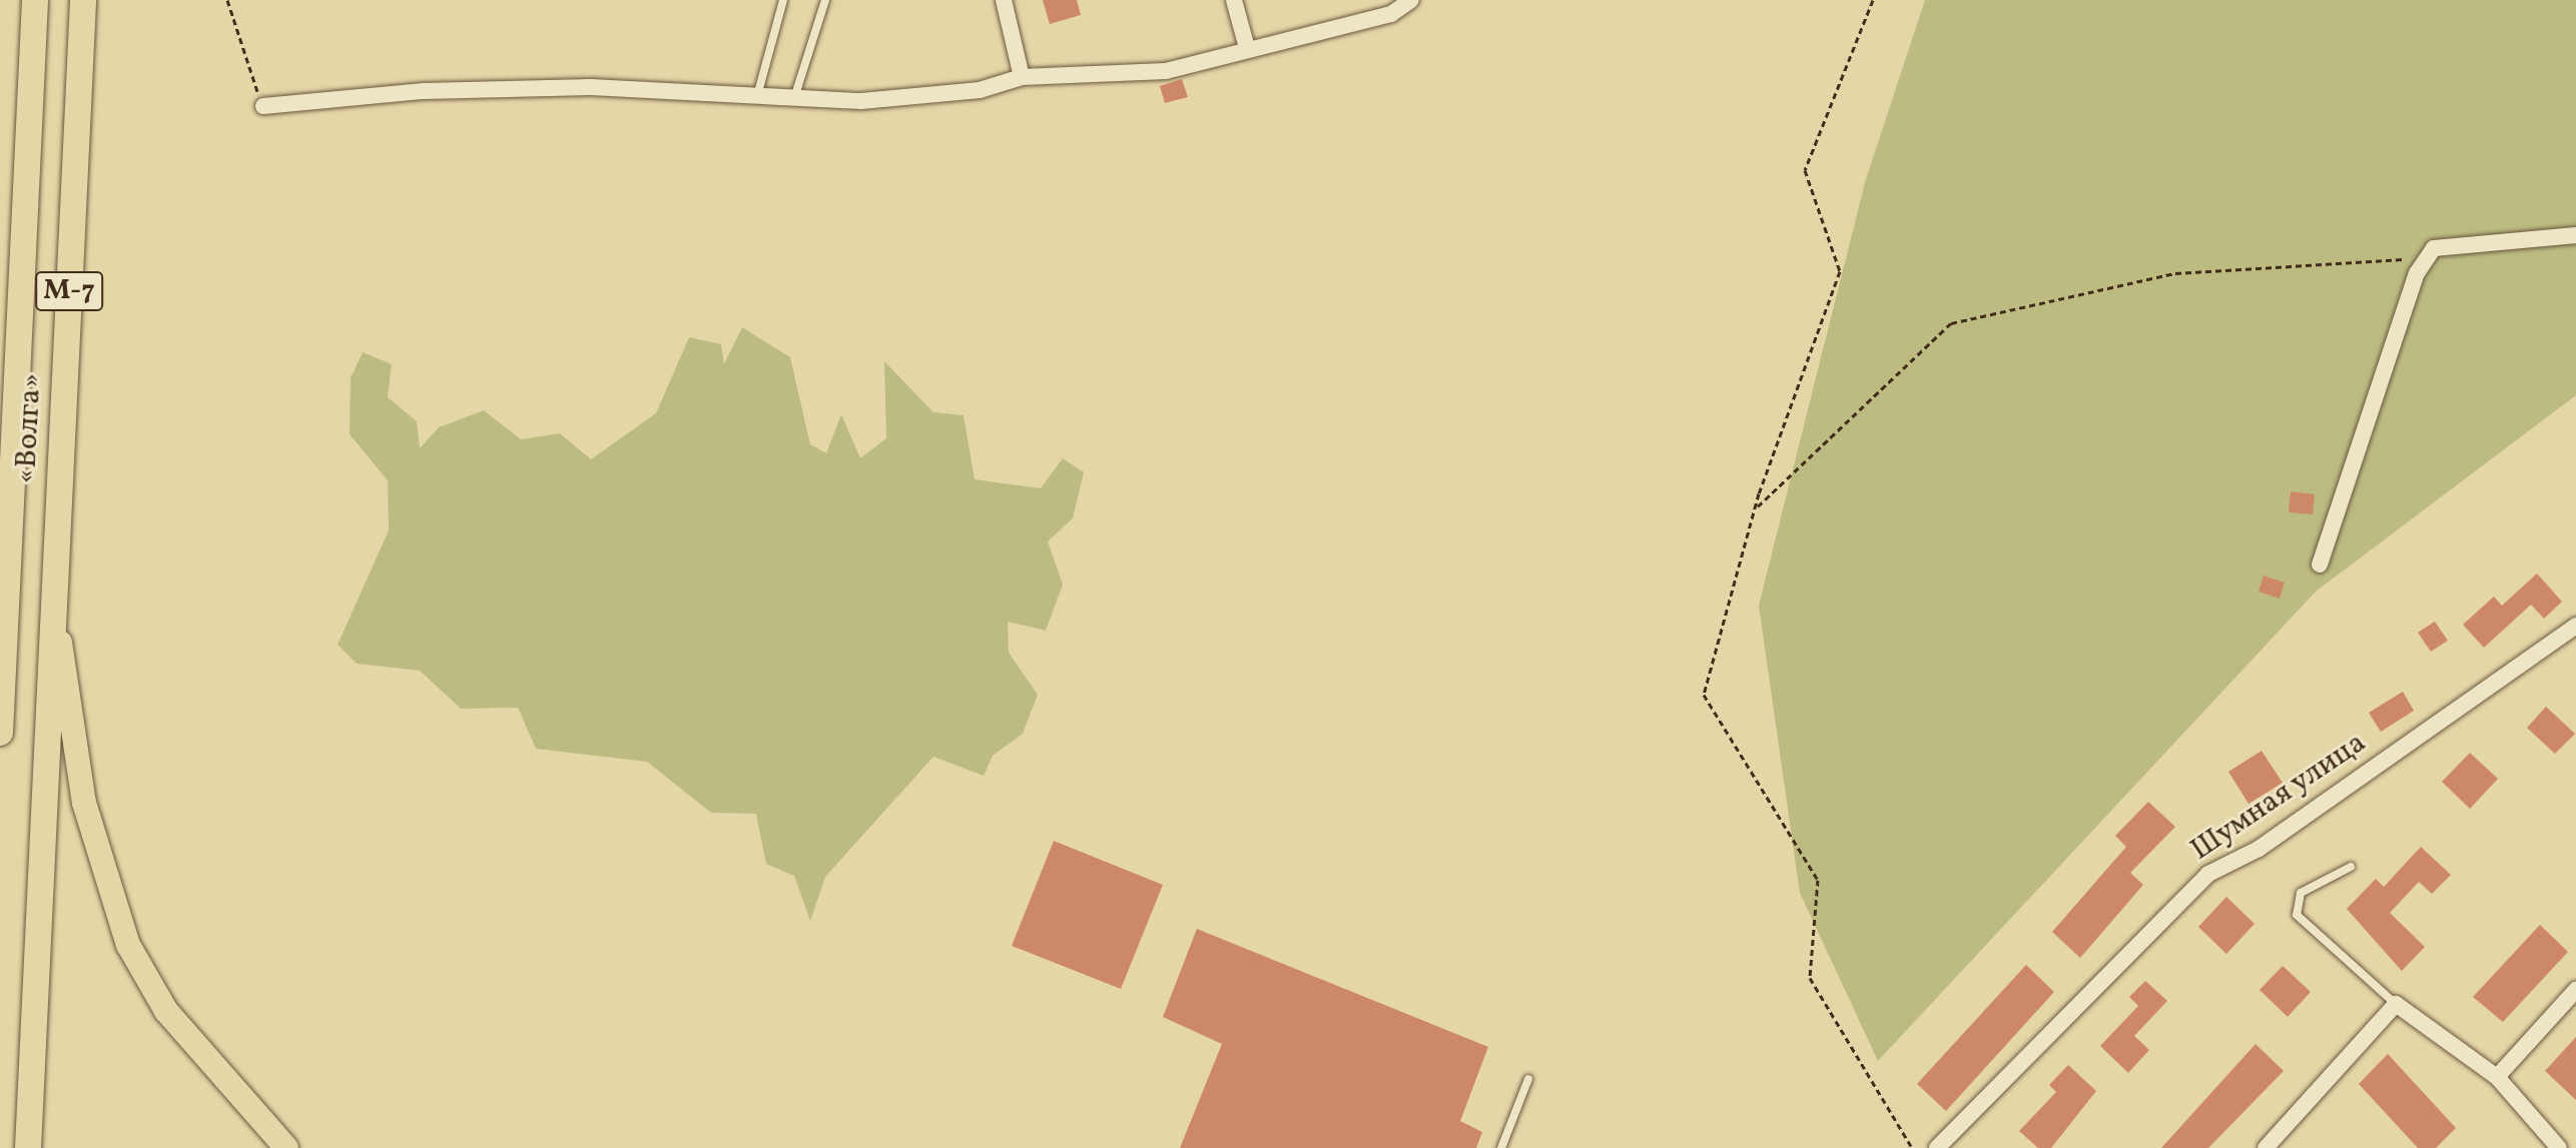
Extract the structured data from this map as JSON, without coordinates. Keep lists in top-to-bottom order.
{
  "streets": {
    "highway": ["М-7", "«Волга»"],
    "street": ["Шумная улица"]
  }
}
